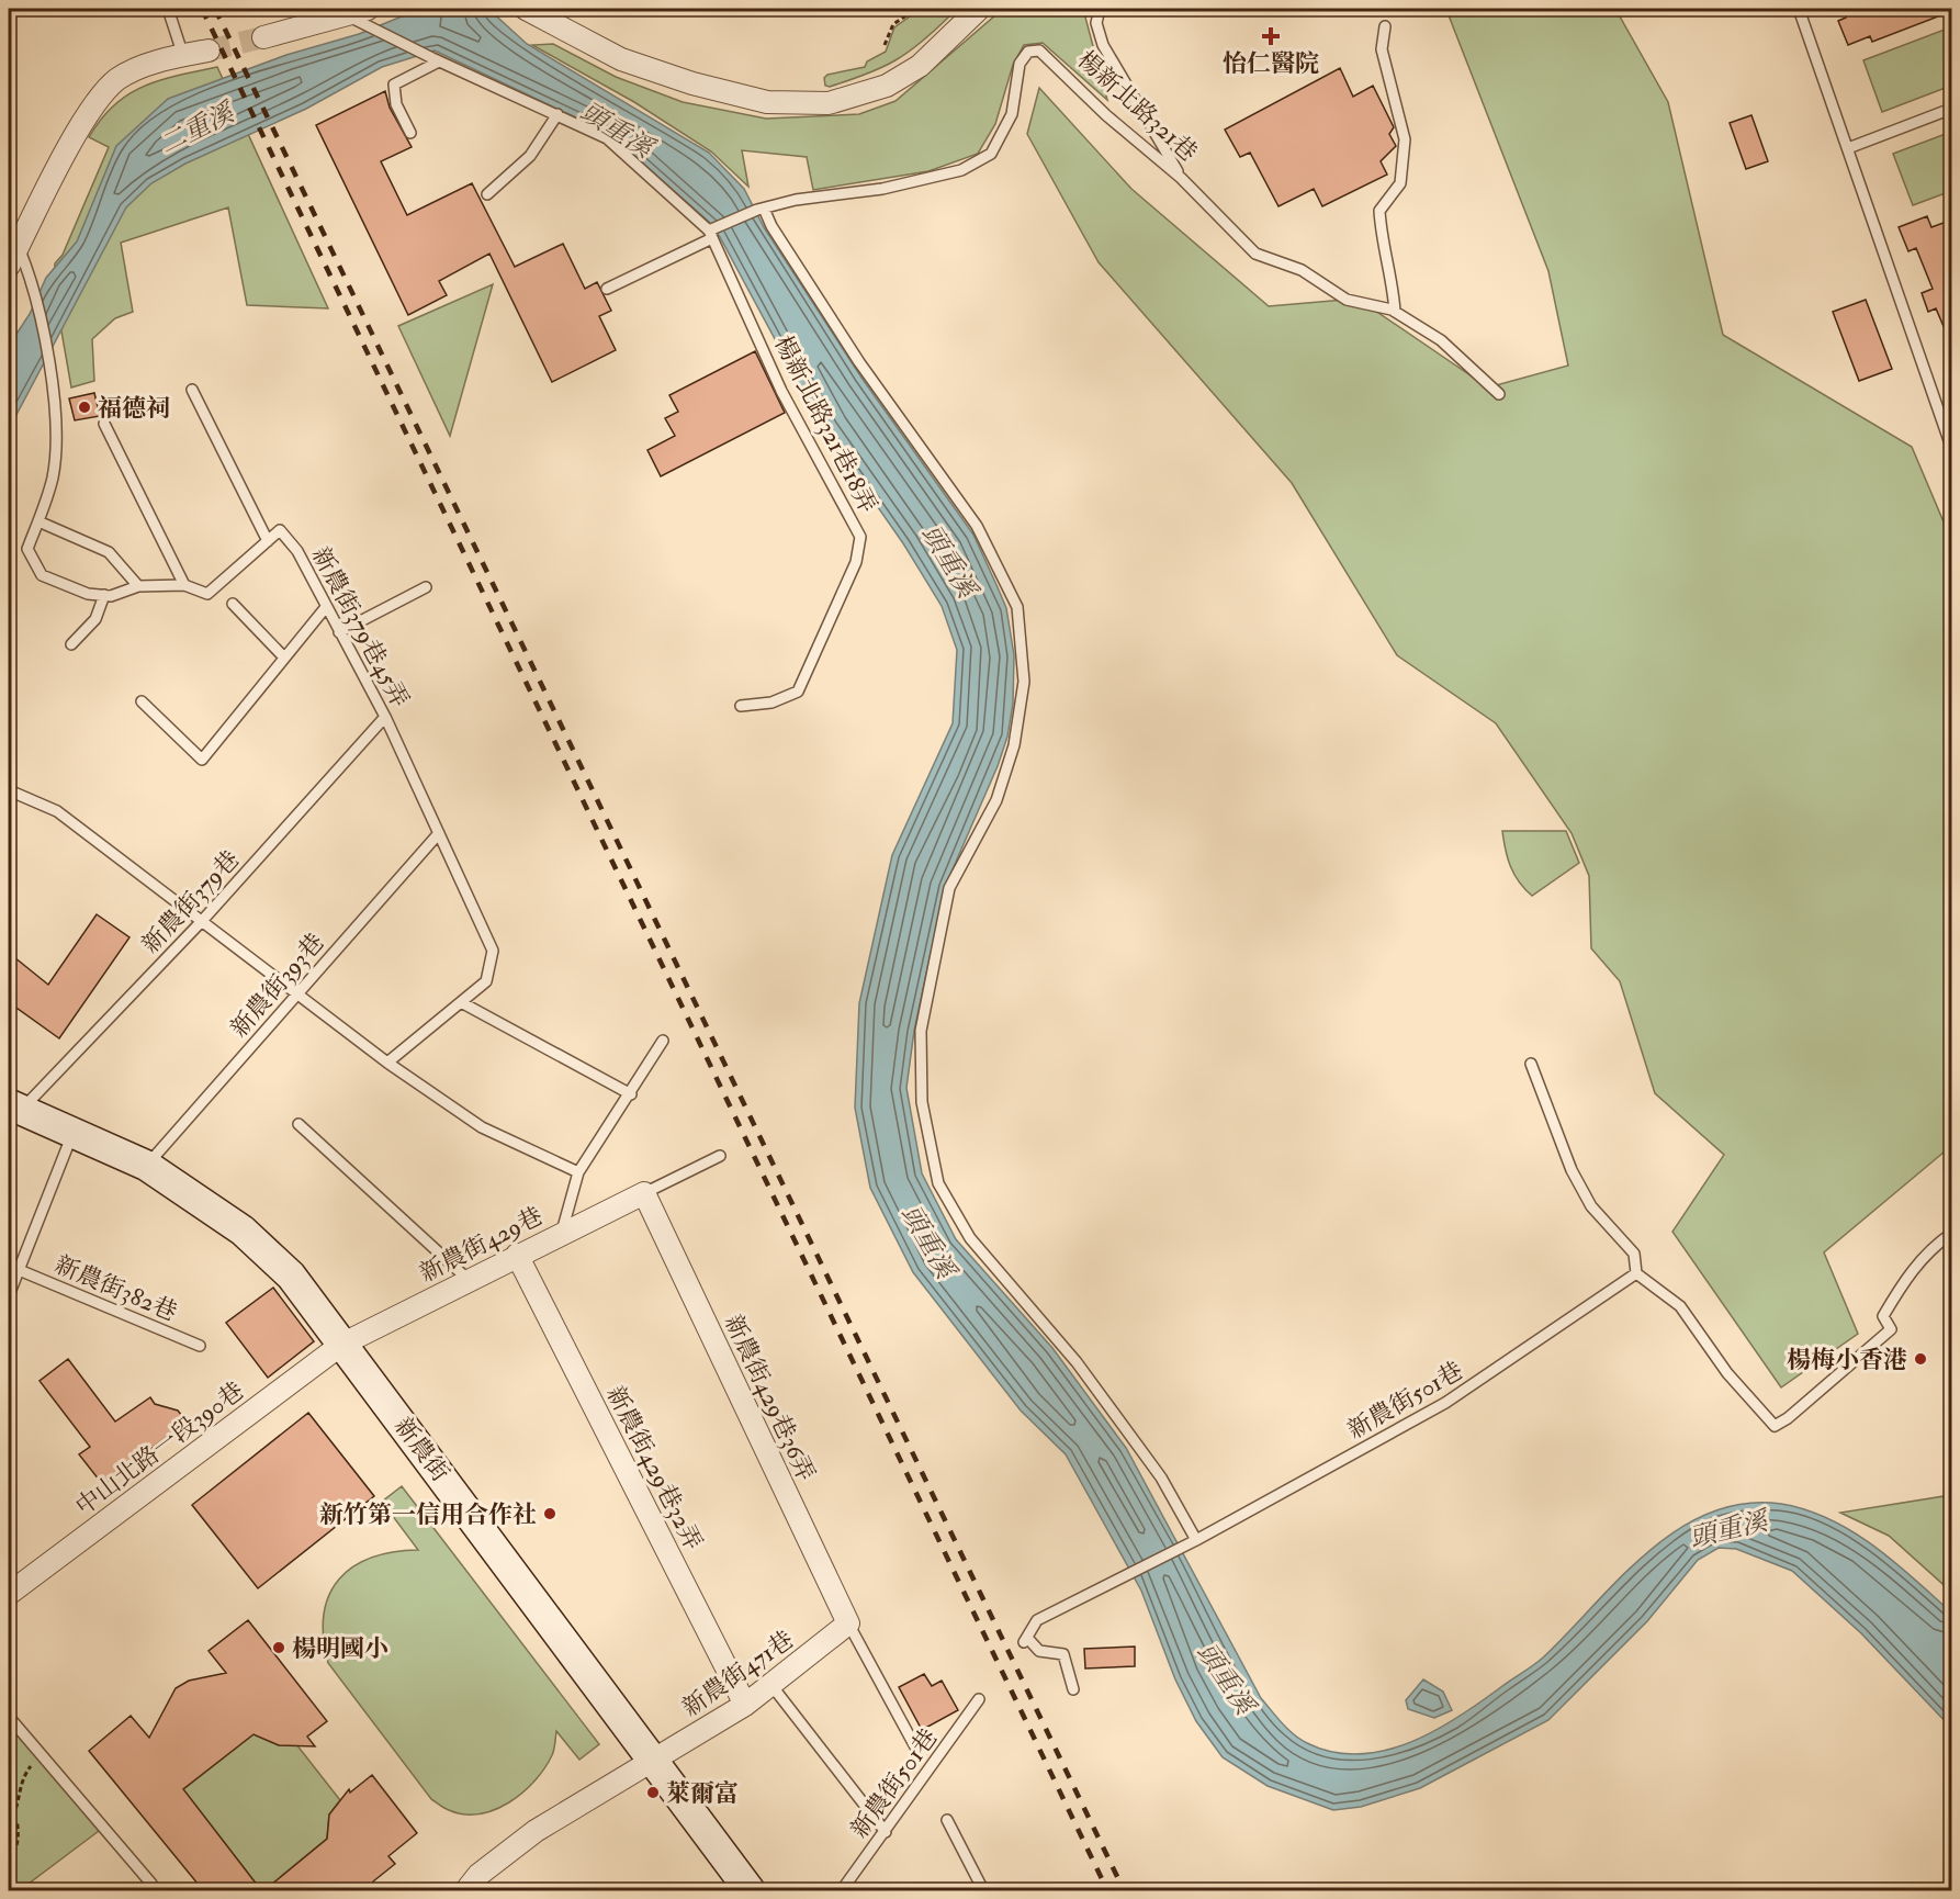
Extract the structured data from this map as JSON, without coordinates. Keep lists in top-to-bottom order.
{
  "streets": {
    "street": [
      "新農街429巷",
      "新農街429巷36弄",
      "中山北路一段390巷",
      "新農街",
      "新農街429巷32弄",
      "新農街471巷"
    ],
    "lane": [
      "楊新北路321巷",
      "楊新北路321巷18弄",
      "新農街379巷45弄",
      "新農街379巷",
      "新農街393巷",
      "新農街382巷",
      "新農街501巷"
    ]
  },
  "crossings": [
    ["楊新北路321巷", "楊新北路321巷18弄"],
    ["新農街379巷45弄", "新農街379巷"],
    ["新農街379巷45弄", "新農街393巷"],
    ["新農街379巷", "新農街"],
    ["新農街393巷", "新農街"],
    ["新農街429巷", "新農街429巷36弄"],
    ["新農街429巷", "中山北路一段390巷"],
    ["新農街429巷", "新農街"],
    ["新農街429巷", "新農街429巷32弄"],
    ["新農街382巷", "新農街"],
    ["新農街429巷36弄", "新農街471巷"],
    ["中山北路一段390巷", "新農街"],
    ["新農街", "新農街471巷"],
    ["新農街429巷32弄", "新農街471巷"]
  ],
  "water": ["二重溪", "頭重溪"],
  "places": {
    "health": ["怡仁醫院"],
    "other": [
      "福德祠",
      "楊梅小香港",
      "新竹第一信用合作社",
      "楊明國小",
      "萊爾富"
    ]
  }
}
